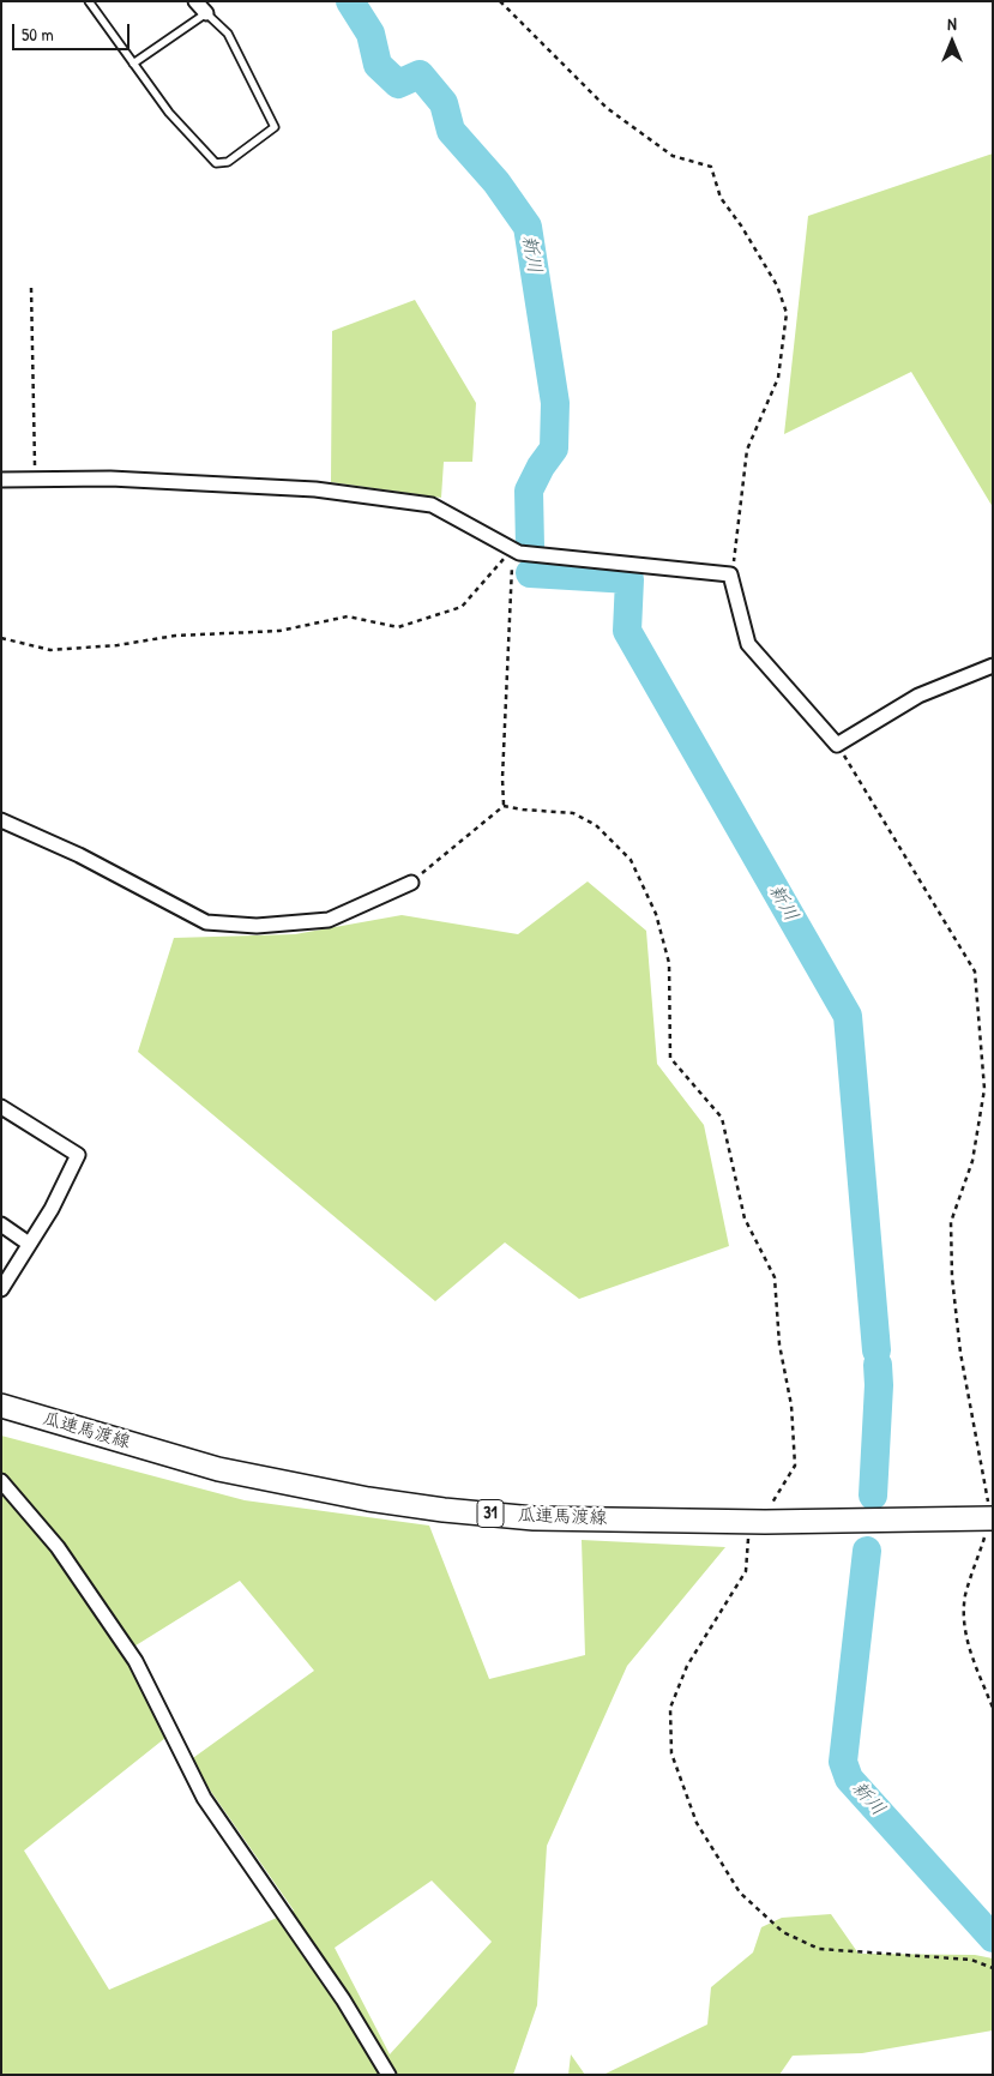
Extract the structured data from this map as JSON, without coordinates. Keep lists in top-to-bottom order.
{
  "streets": {
    "main road": ["瓜連馬渡線", "31"]
  },
  "water": ["新川"],
  "scale_bar": "50 m",
  "north": "top"
}
